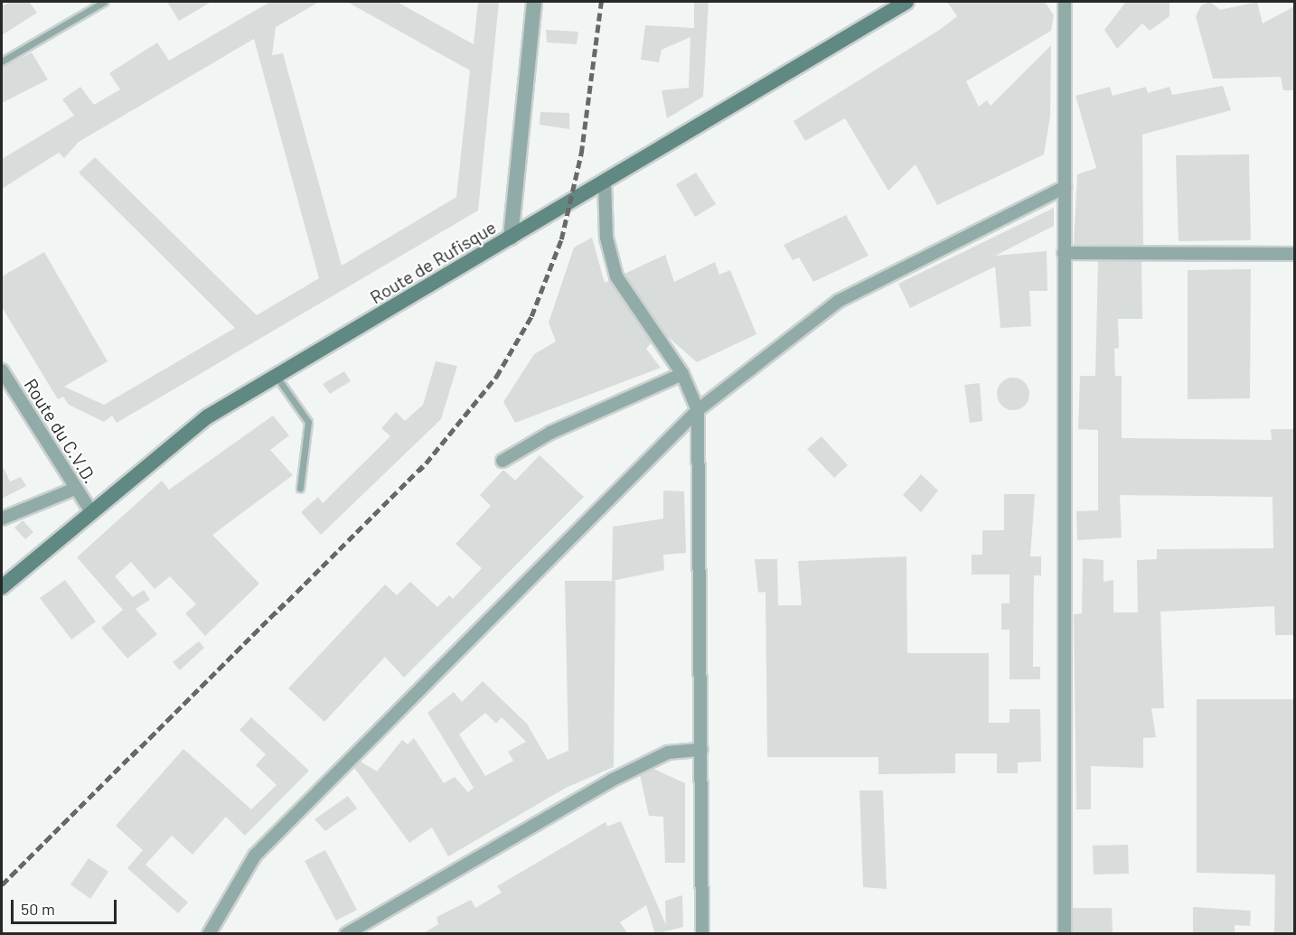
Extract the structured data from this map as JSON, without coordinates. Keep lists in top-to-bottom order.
{
  "streets": {
    "main road": ["Route de Rufisque"],
    "street": ["Route du C.V.D."]
  },
  "crossings": [
    ["Route de Rufisque", "Route du C.V.D."]
  ],
  "scale_bar": "50 m"
}
